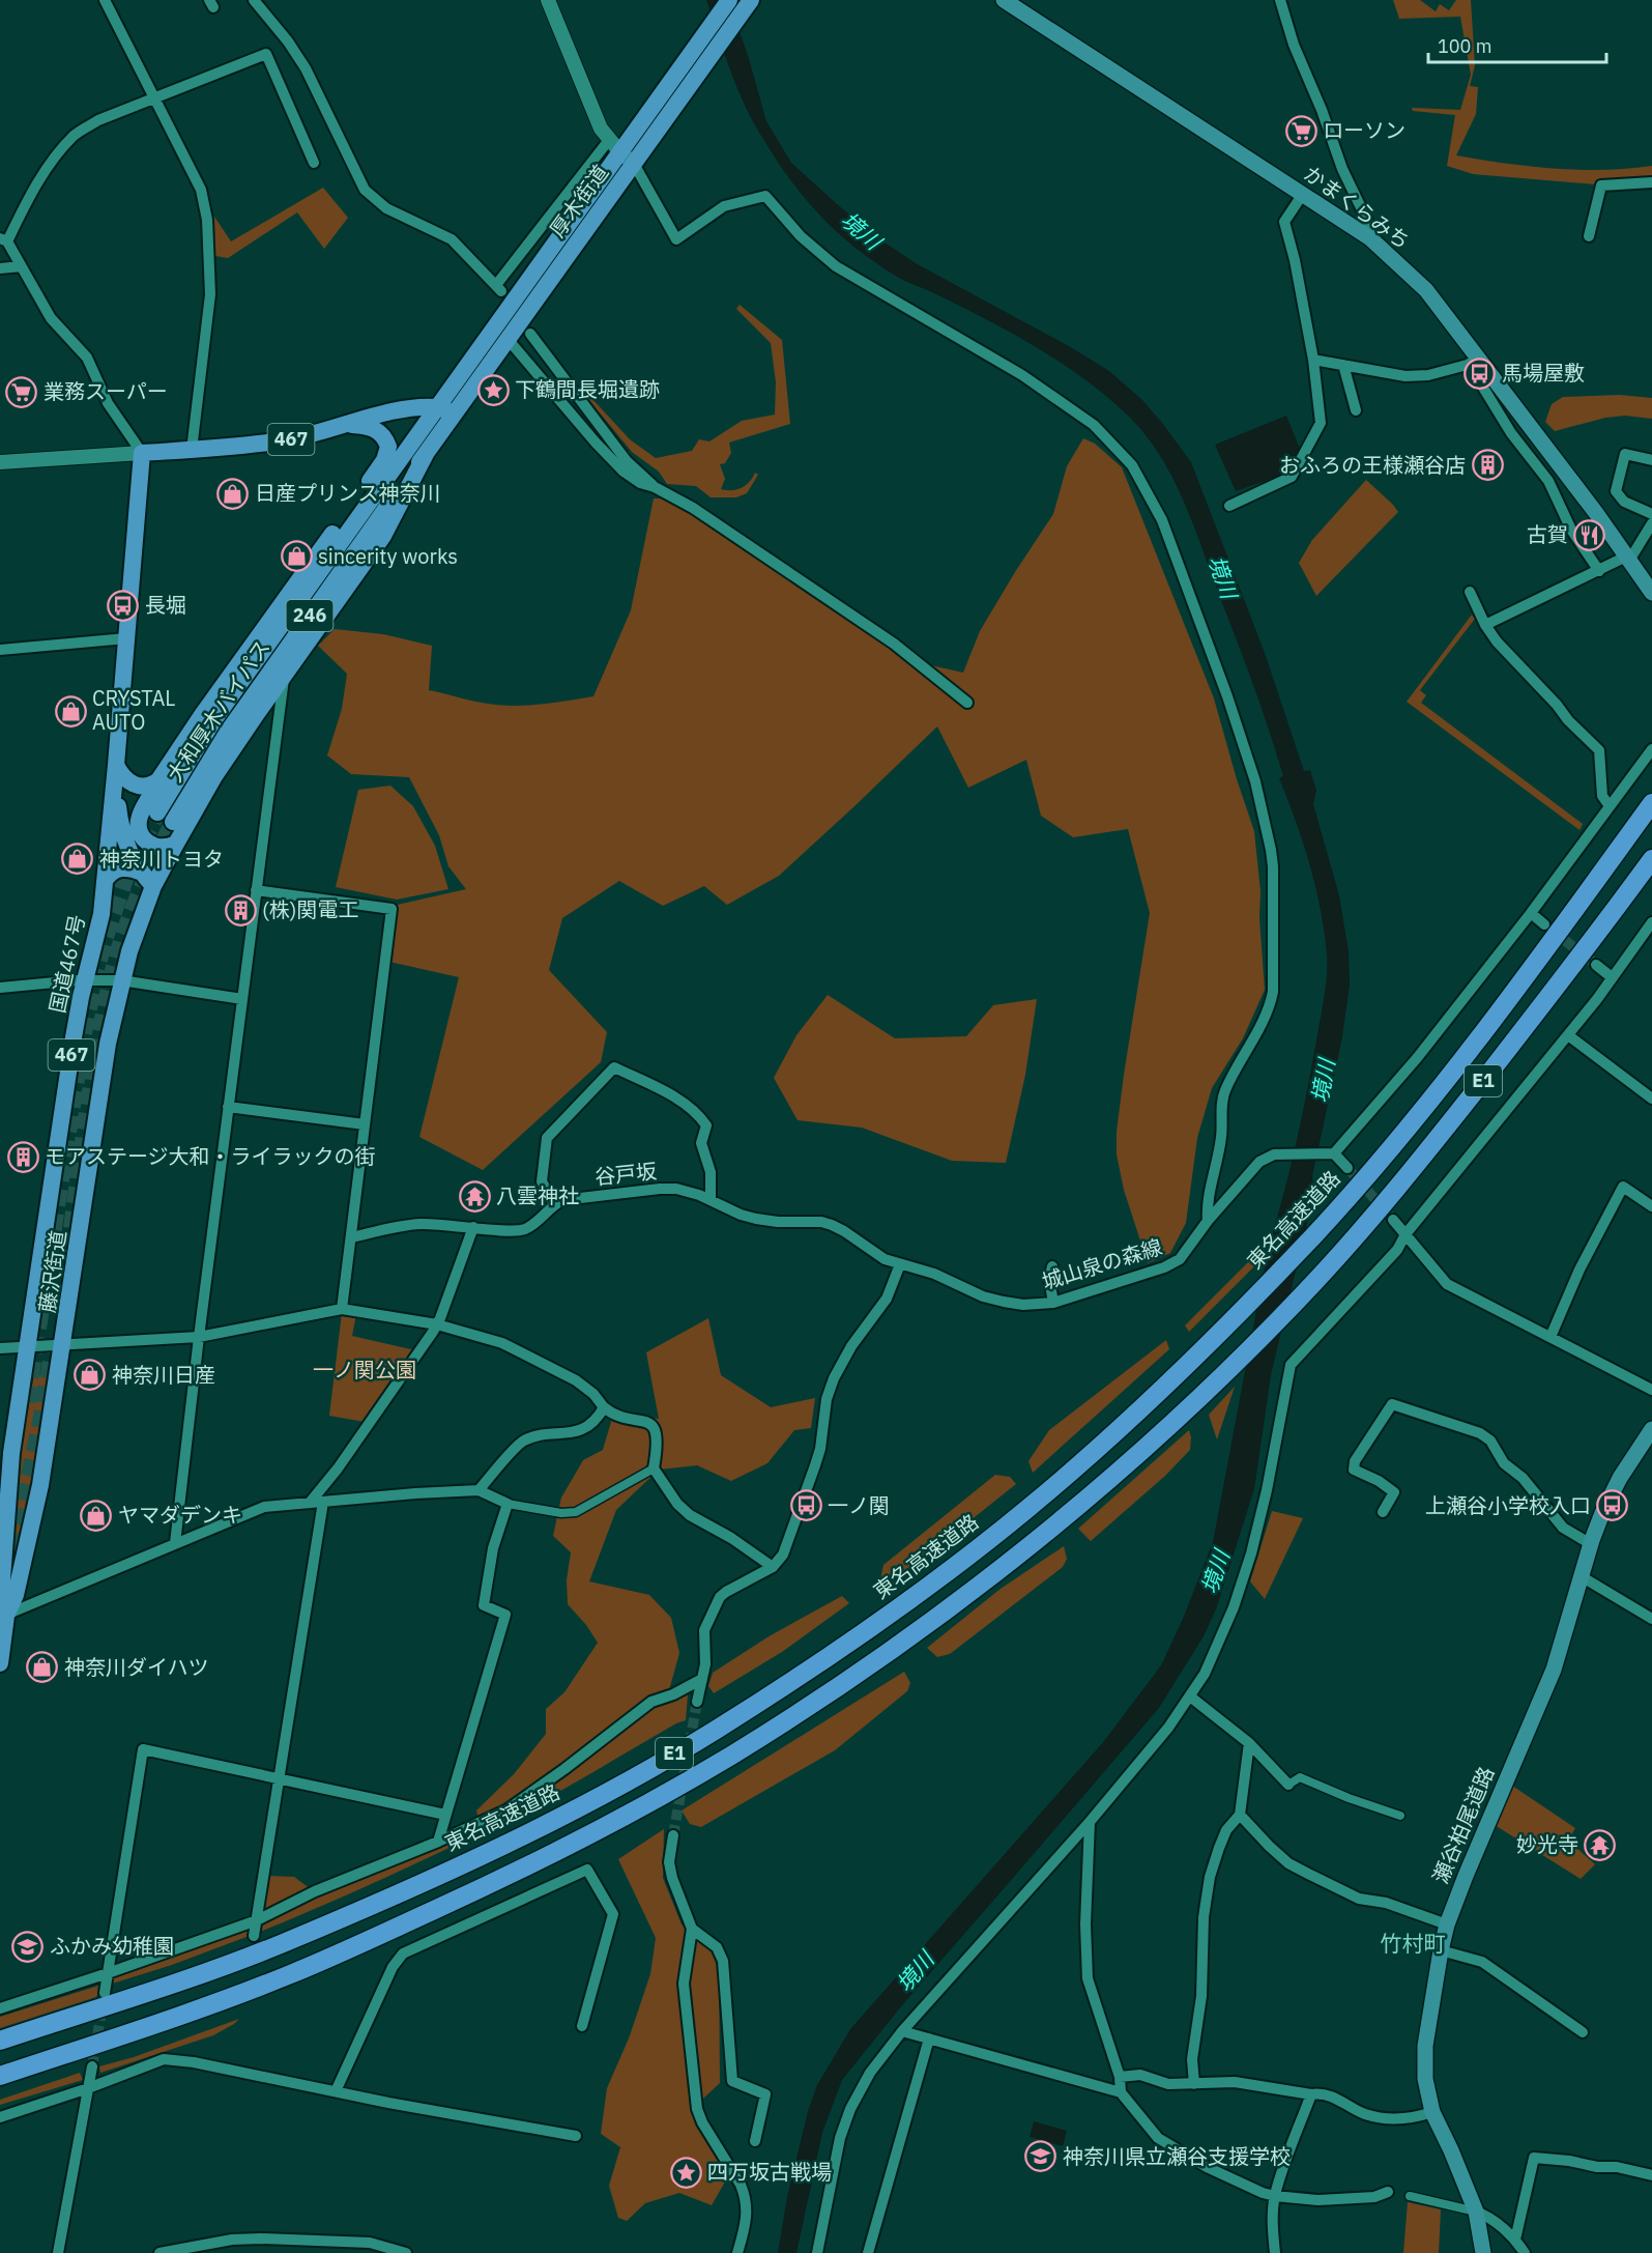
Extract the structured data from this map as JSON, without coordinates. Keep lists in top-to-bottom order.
{
  "streets": {
    "highway": [
      "厚木街道",
      "467",
      "246",
      "大和厚木バイパス",
      "国道467号",
      "E1",
      "東名高速道路",
      "藤沢街道"
    ],
    "main road": ["かまくらみち", "瀬谷柏尾道路"],
    "street": ["谷戸坂", "城山泉の森線"]
  },
  "crossings": [
    ["厚木街道", "467"],
    ["厚木街道", "大和厚木バイパス"],
    ["467", "大和厚木バイパス"],
    ["467", "国道467号"],
    ["246", "大和厚木バイパス"],
    ["大和厚木バイパス", "藤沢街道"],
    ["国道467号", "藤沢街道"],
    ["谷戸坂", "城山泉の森線"]
  ],
  "districts": ["竹村町"],
  "water": ["境川"],
  "parks": ["一ノ関公園"],
  "places": {
    "supermarket": ["ローソン", "業務スーパー"],
    "bus stop": [
      "馬場屋敷",
      "長堀",
      "一ノ関",
      "上瀬谷小学校入口"
    ],
    "place": ["下鶴間長堀遺跡", "四万坂古戦場"],
    "building": ["おふろの王様瀬谷店", "(株)関電工", "モアステージ大和・ライラックの街"],
    "shop": [
      "日産プリンス神奈川",
      "sincerity works",
      "CRYSTAL AUTO",
      "神奈川トヨタ",
      "神奈川日産",
      "ヤマダデンキ",
      "神奈川ダイハツ"
    ],
    "restaurant": ["古賀"],
    "temple": ["八雲神社", "妙光寺"],
    "school or university": ["ふかみ幼稚園", "神奈川県立瀬谷支援学校"]
  },
  "scale_bar": "100 m"
}
